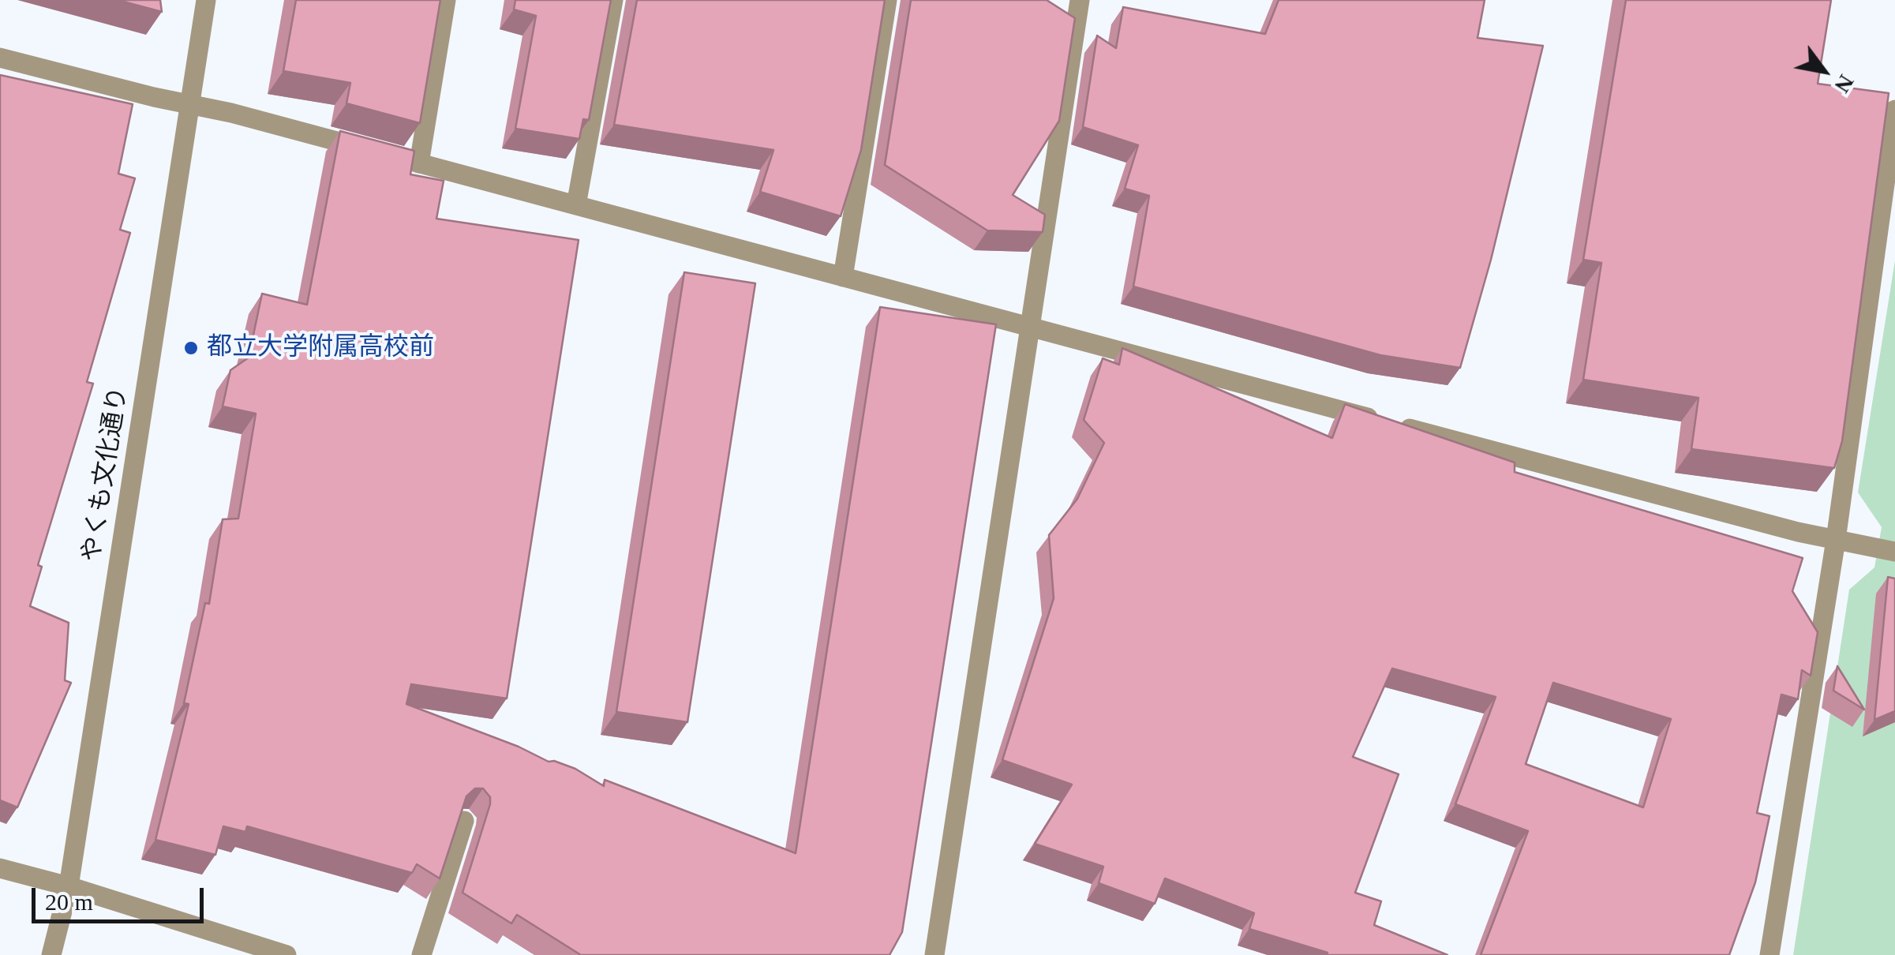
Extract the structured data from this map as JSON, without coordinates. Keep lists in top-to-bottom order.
{
  "streets": {
    "street": ["やくも文化通り"]
  },
  "places": ["都立大学附属高校前"],
  "scale_bar": "20 m",
  "north": "bottom right"
}
